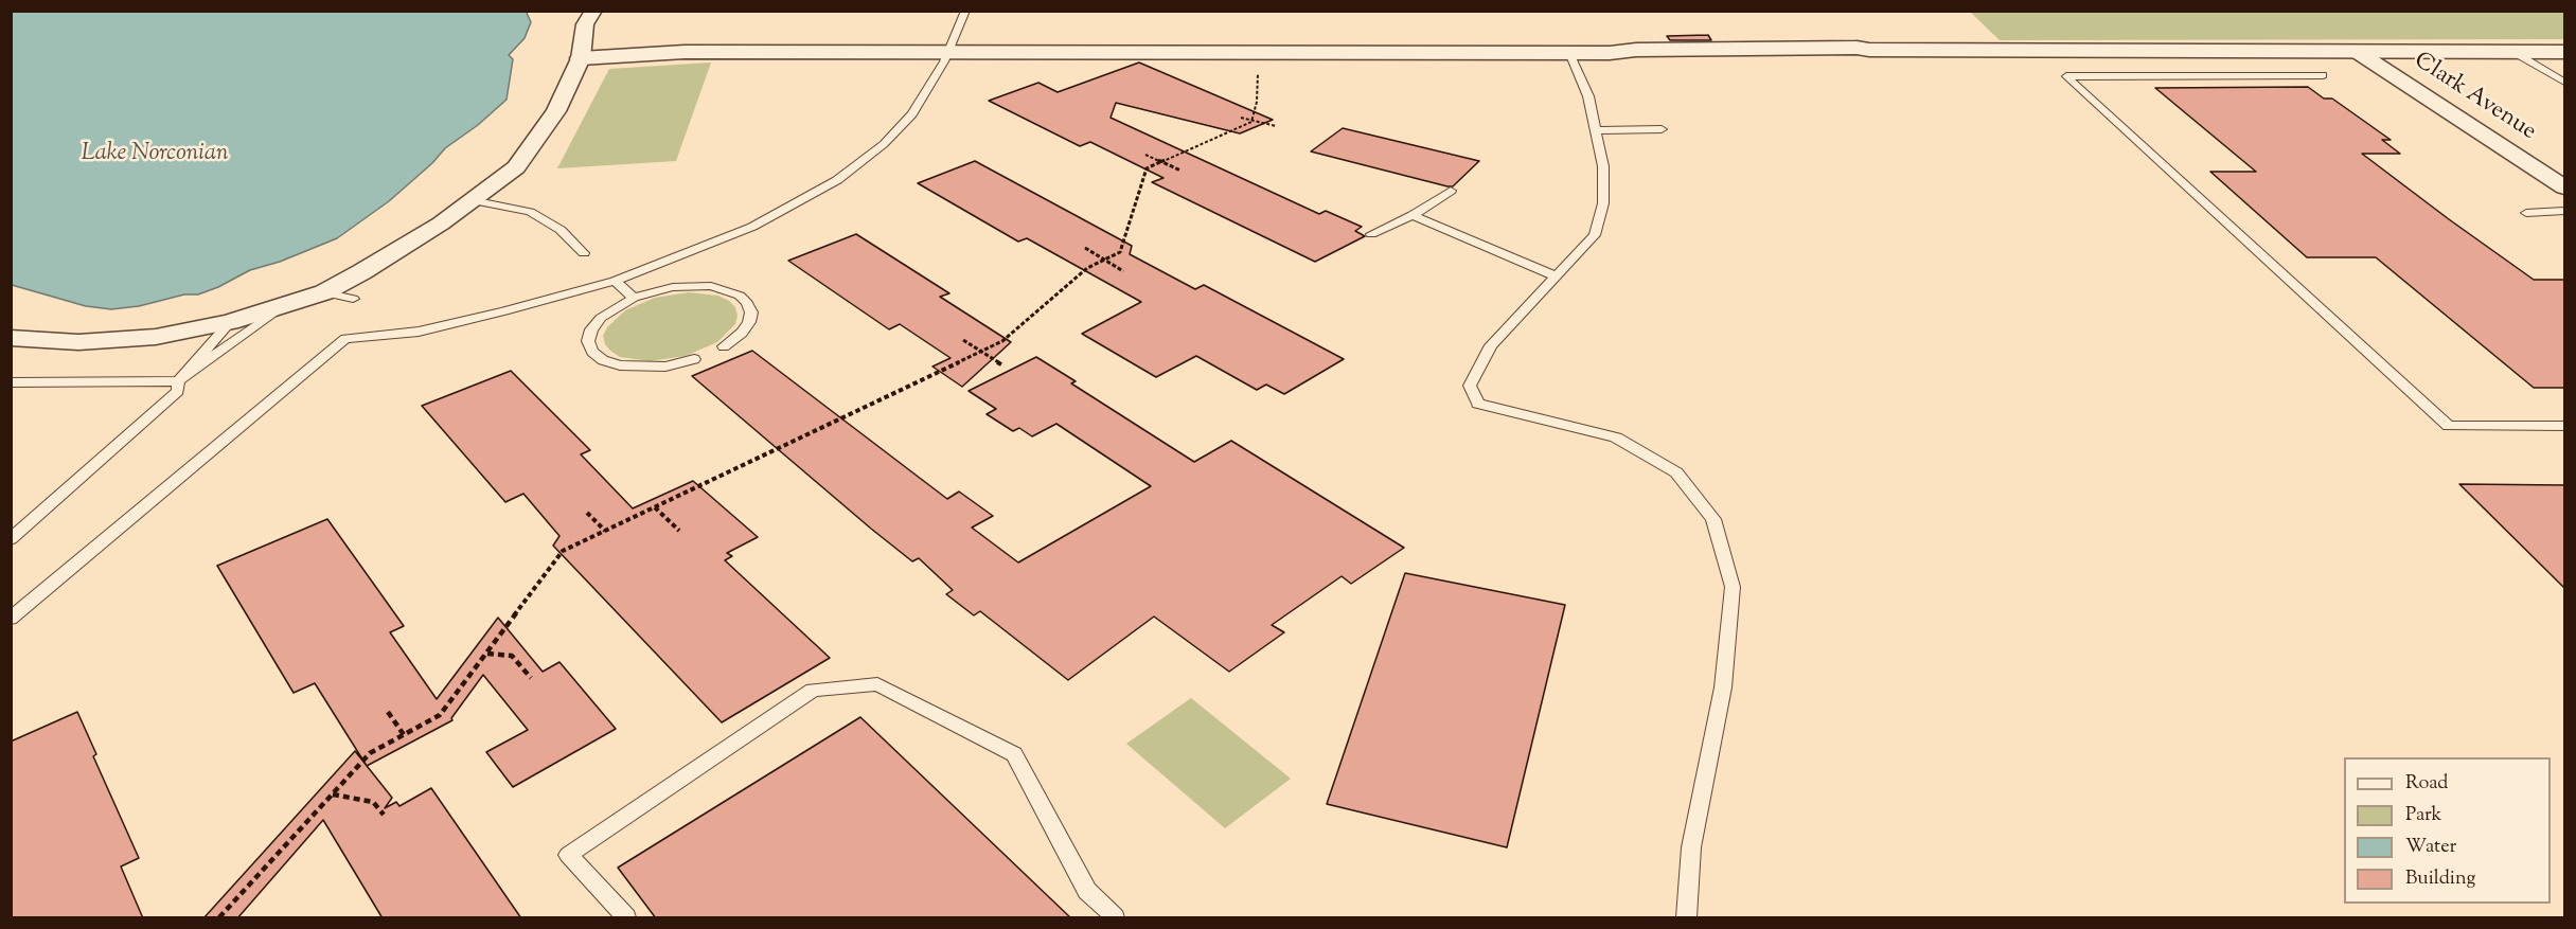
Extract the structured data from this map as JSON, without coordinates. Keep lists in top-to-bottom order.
{
  "streets": {
    "street": ["Clark Avenue"]
  },
  "water": ["Lake Norconian"],
  "legend": [
    "Road",
    "Park",
    "Water",
    "Building"
  ]
}
